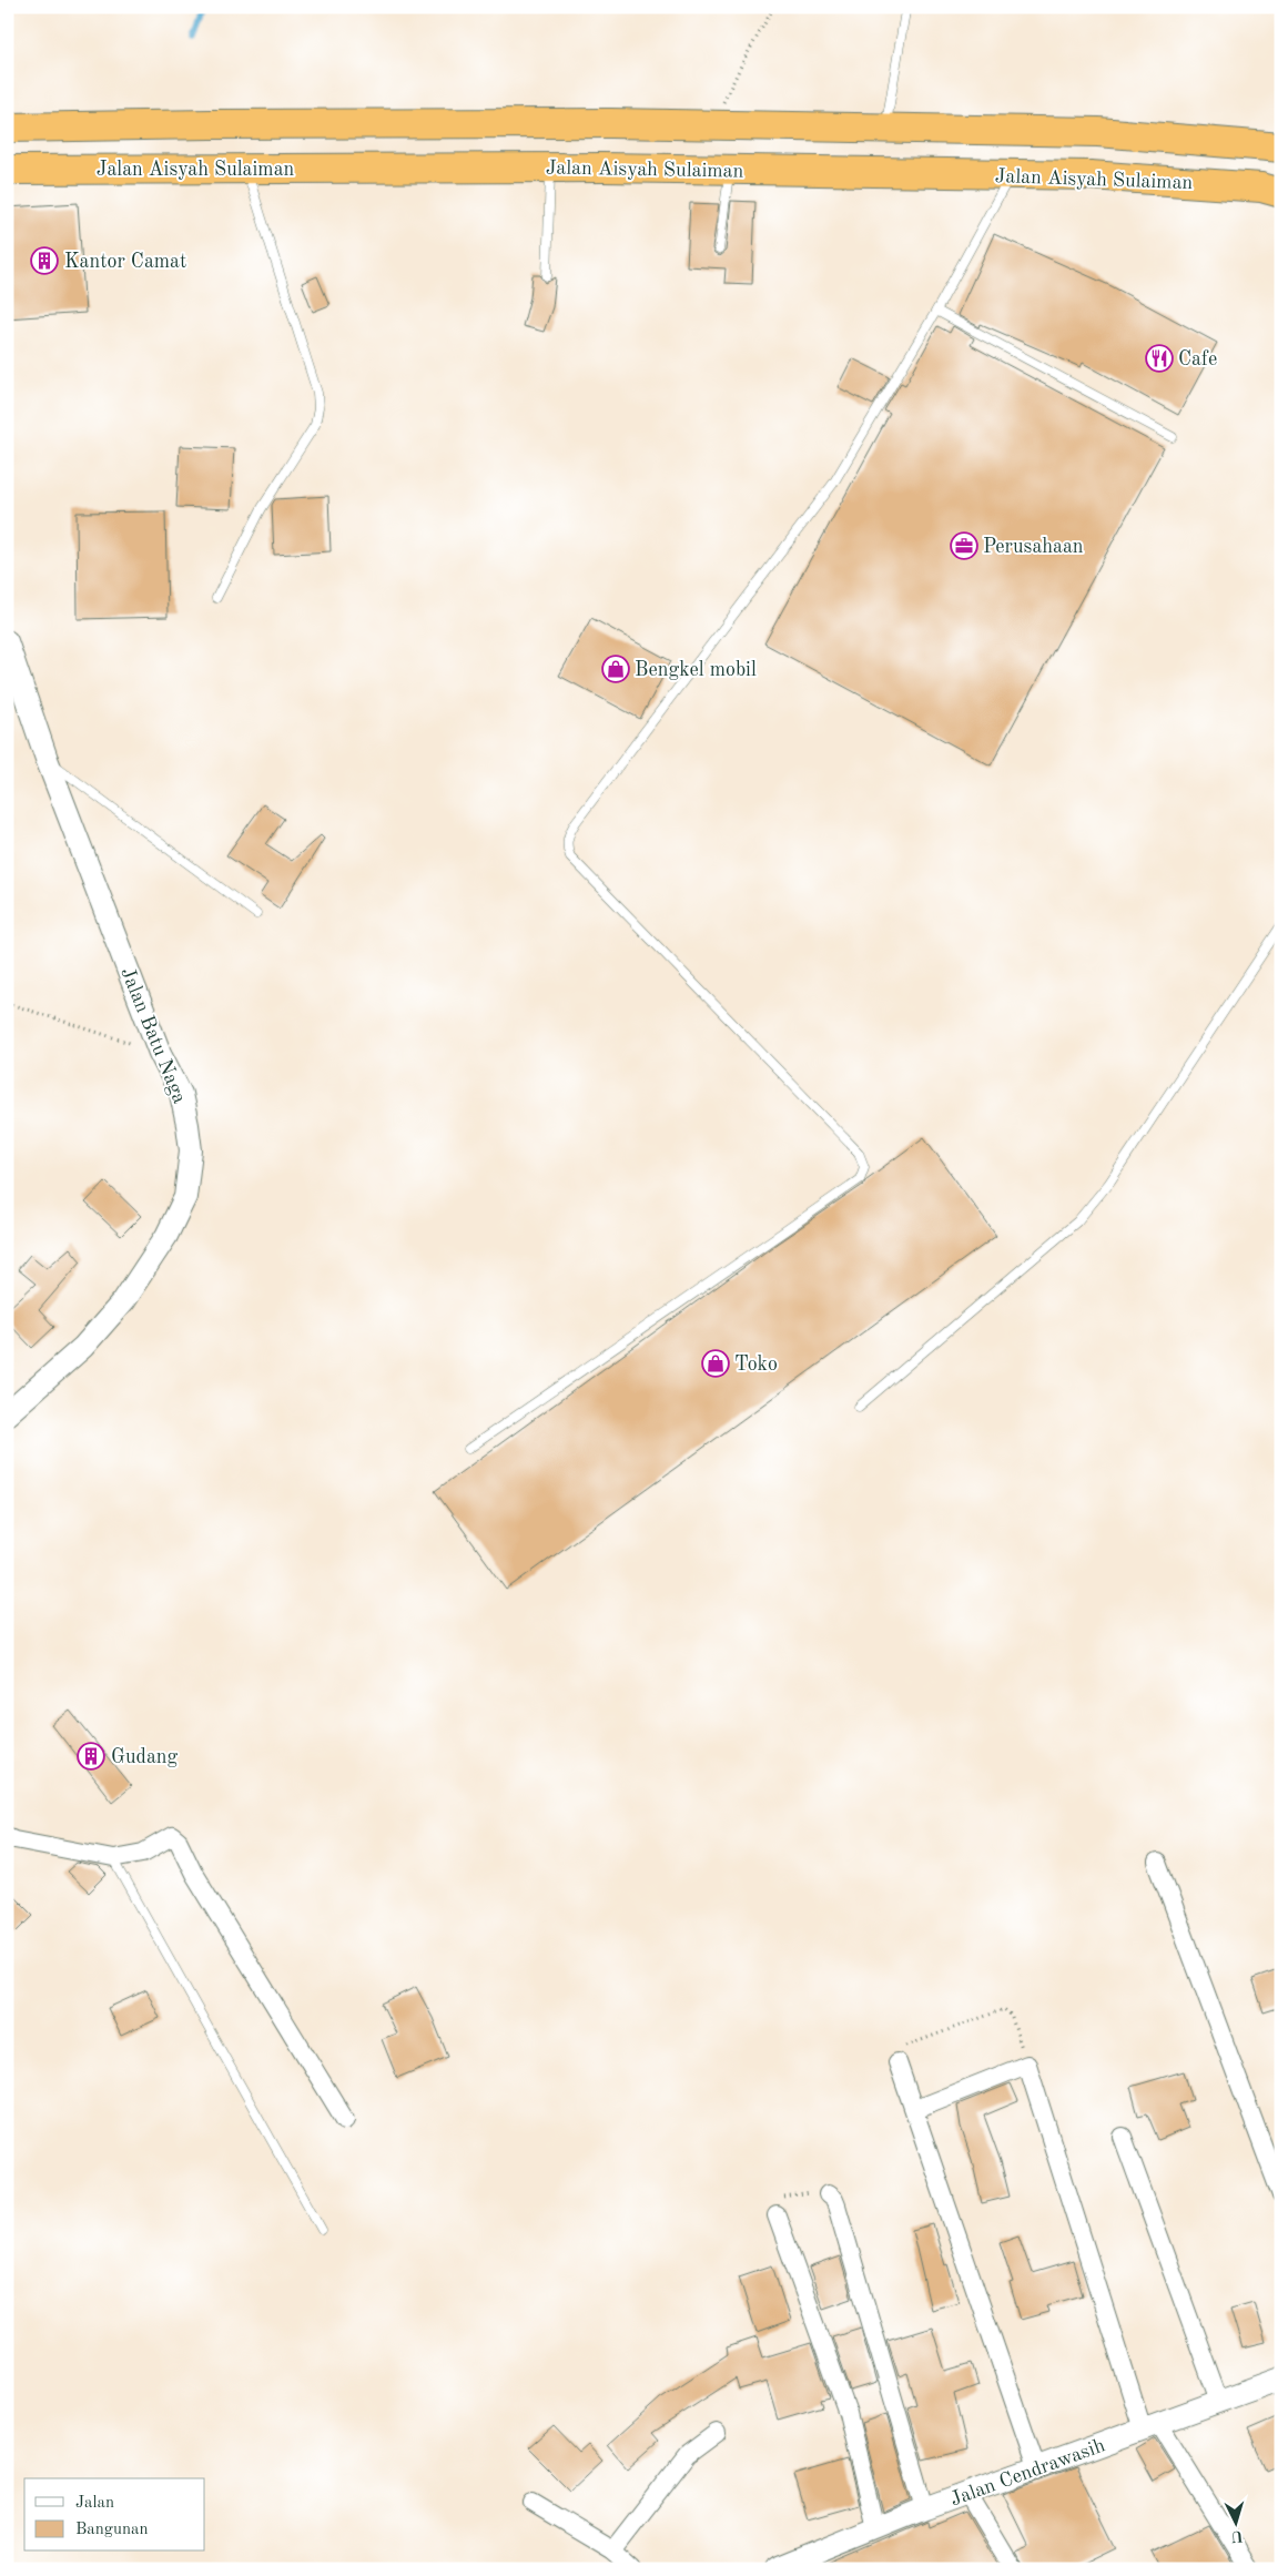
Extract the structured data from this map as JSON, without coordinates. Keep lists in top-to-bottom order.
{
  "streets": {
    "highway": ["Jalan Aisyah Sulaiman"],
    "street": ["Jalan Batu Naga", "Jalan Cendrawasih"]
  },
  "places": {
    "building": ["Kantor Camat", "Gudang"],
    "restaurant": ["Cafe"],
    "office": ["Perusahaan"],
    "shop": ["Bengkel mobil", "Toko"]
  },
  "legend": ["Jalan", "Bangunan"],
  "north": "bottom"
}
